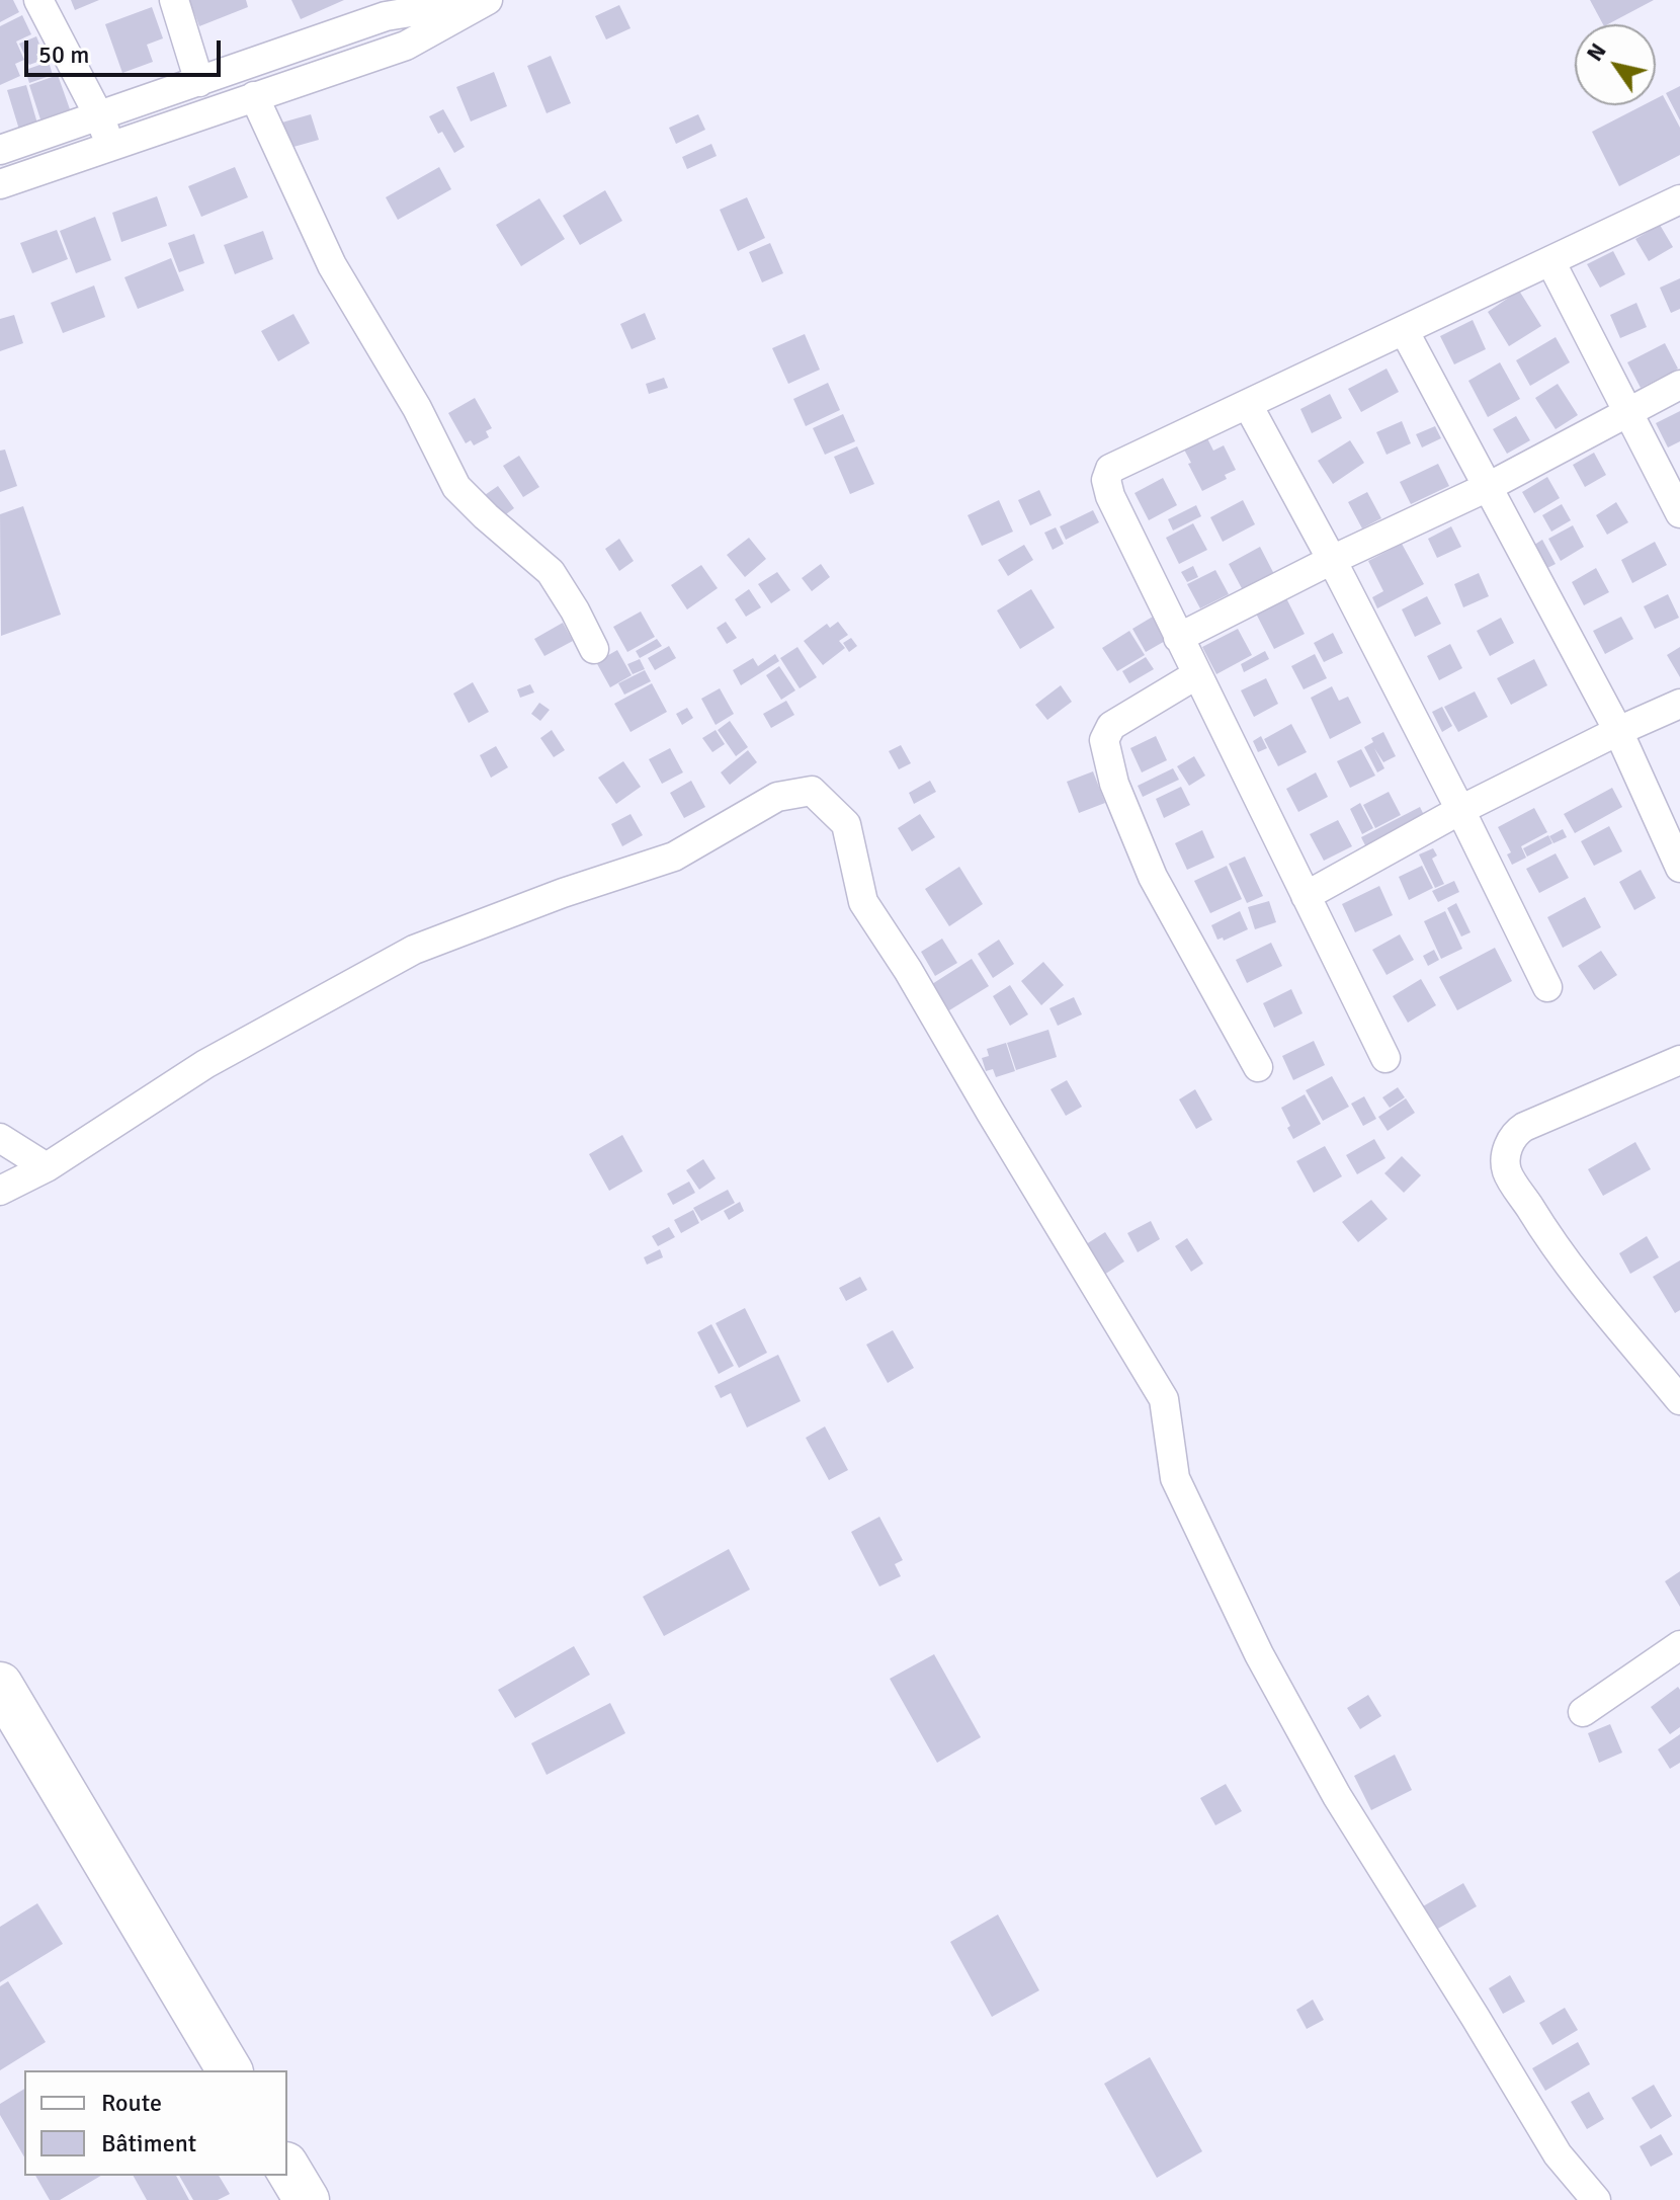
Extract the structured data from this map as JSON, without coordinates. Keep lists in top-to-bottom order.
{
  "legend": ["Route", "Bâtiment"],
  "scale_bar": "50 m",
  "north": "top left"
}
